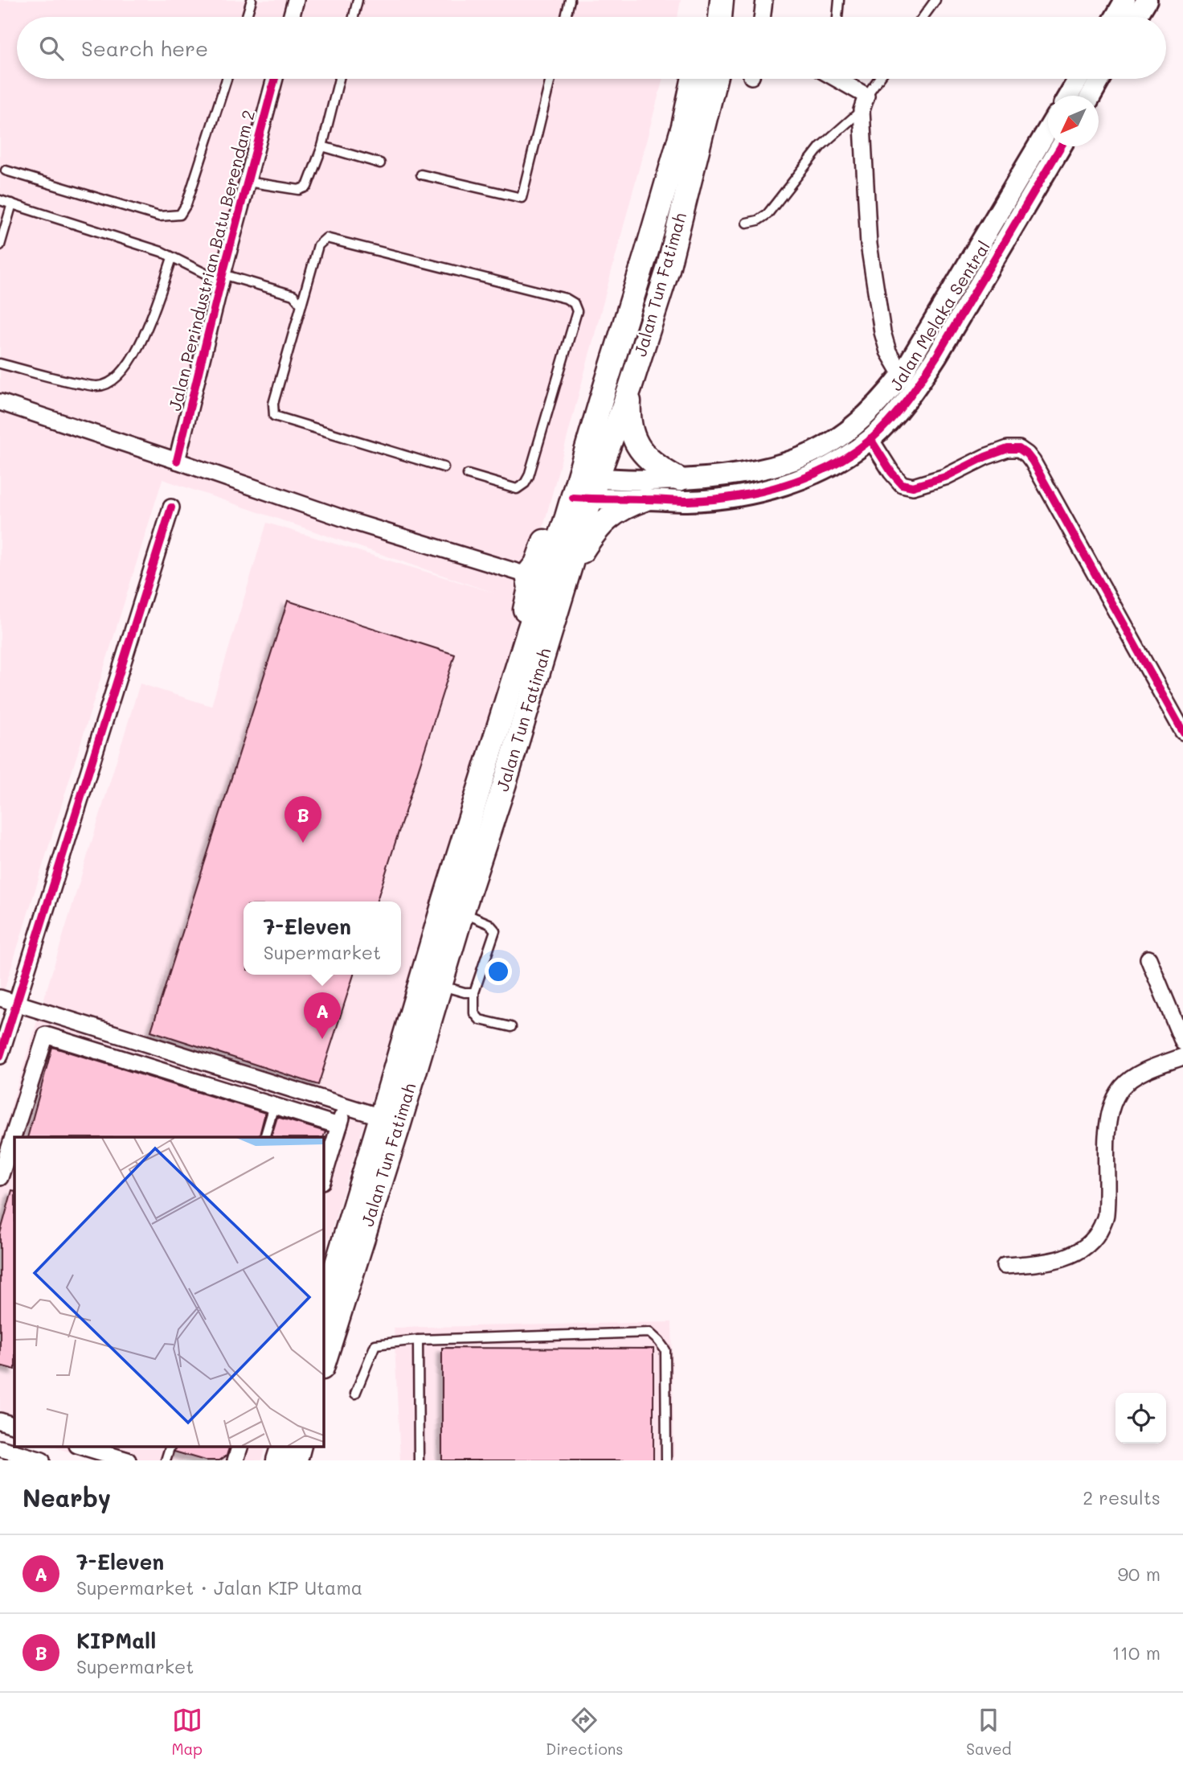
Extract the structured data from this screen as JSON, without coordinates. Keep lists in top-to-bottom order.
{
  "streets": {
    "main road": ["Jalan Tun Fatimah"],
    "street": ["Jalan Perindustrian Batu Berendam 2", "Jalan Melaka Sentral"]
  },
  "crossings": [
    ["Jalan Tun Fatimah", "Jalan Melaka Sentral"]
  ],
  "north": "bottom left",
  "page": {
    "search": "Search here",
    "pins": ["B", "A"],
    "popup": ["7-Eleven", "Supermarket"],
    "heading": ["Nearby", "2 results"],
    "list": [
      {
        "mark": "A",
        "name": "7-Eleven",
        "note": "Supermarket · Jalan KIP Utama",
        "value": "90 m"
      },
      {
        "mark": "B",
        "name": "KIPMall",
        "note": "Supermarket",
        "value": "110 m"
      }
    ],
    "nav": ["Map", "Directions", "Saved"]
  }
}
